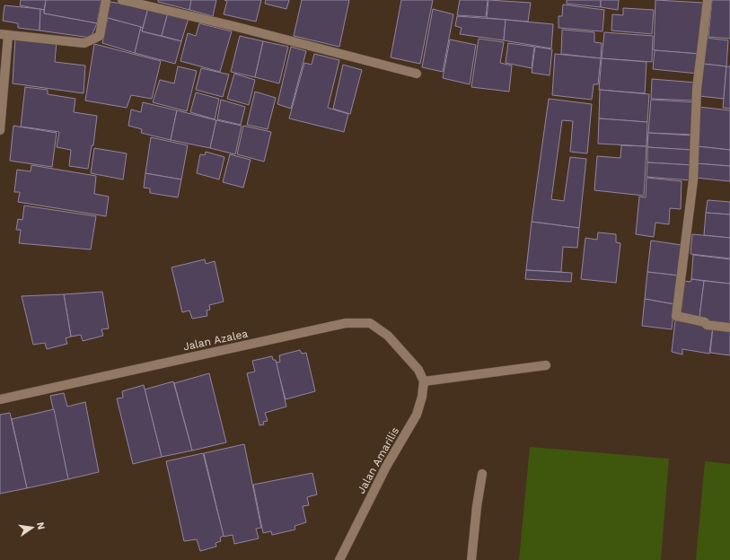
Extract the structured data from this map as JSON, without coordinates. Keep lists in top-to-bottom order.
{
  "streets": {
    "street": ["Jalan Azalea", "Jalan Amarilis"]
  },
  "crossings": [
    ["Jalan Azalea", "Jalan Amarilis"]
  ],
  "north": "right"
}
